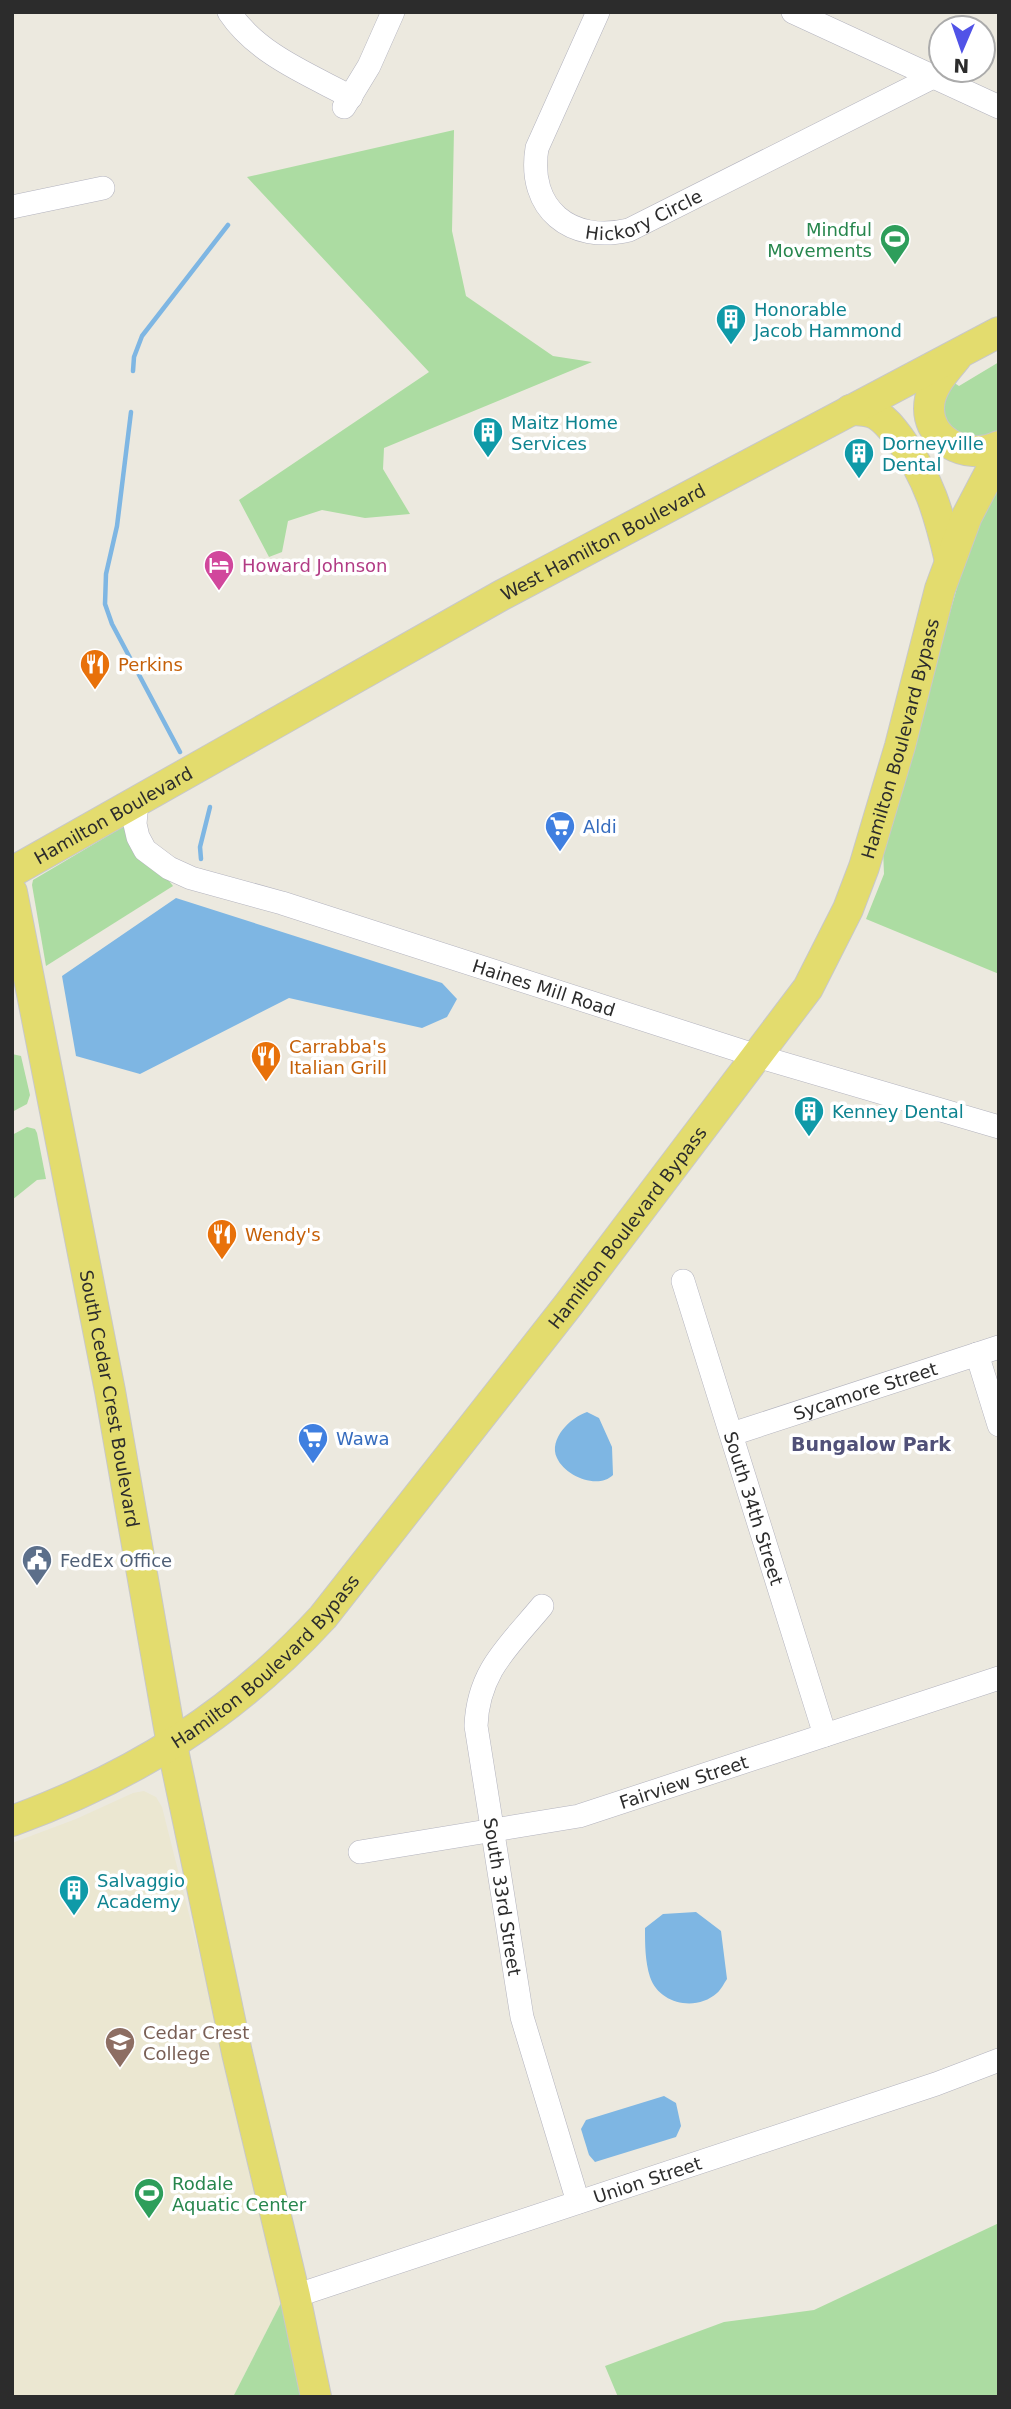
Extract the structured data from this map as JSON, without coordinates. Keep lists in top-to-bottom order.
{
  "streets": {
    "main road": [
      "West Hamilton Boulevard",
      "Hamilton Boulevard Bypass",
      "Hamilton Boulevard",
      "South Cedar Crest Boulevard"
    ],
    "street": [
      "Hickory Circle",
      "Haines Mill Road",
      "Sycamore Street",
      "South 34th Street",
      "Fairview Street",
      "South 33rd Street",
      "Union Street"
    ]
  },
  "crossings": [
    ["West Hamilton Boulevard", "Hamilton Boulevard"],
    ["Hamilton Boulevard Bypass", "Haines Mill Road"],
    ["Hamilton Boulevard Bypass", "South Cedar Crest Boulevard"],
    ["Hamilton Boulevard", "Haines Mill Road"],
    ["Sycamore Street", "South 34th Street"],
    ["South Cedar Crest Boulevard", "Union Street"],
    ["South 34th Street", "Fairview Street"],
    ["Fairview Street", "South 33rd Street"],
    ["South 33rd Street", "Union Street"]
  ],
  "districts": ["Bungalow Park"],
  "places": {
    "sports": ["Mindful Movements", "Rodale Aquatic Center"],
    "building": [
      "Honorable Jacob Hammond",
      "Maitz Home Services",
      "Dorneyville Dental",
      "Kenney Dental",
      "Salvaggio Academy"
    ],
    "hotel": ["Howard Johnson"],
    "restaurant": ["Perkins", "Carrabba's Italian Grill", "Wendy's"],
    "supermarket": ["Aldi", "Wawa"],
    "public building": ["FedEx Office"],
    "school or university": ["Cedar Crest College"]
  },
  "north": "bottom"
}
